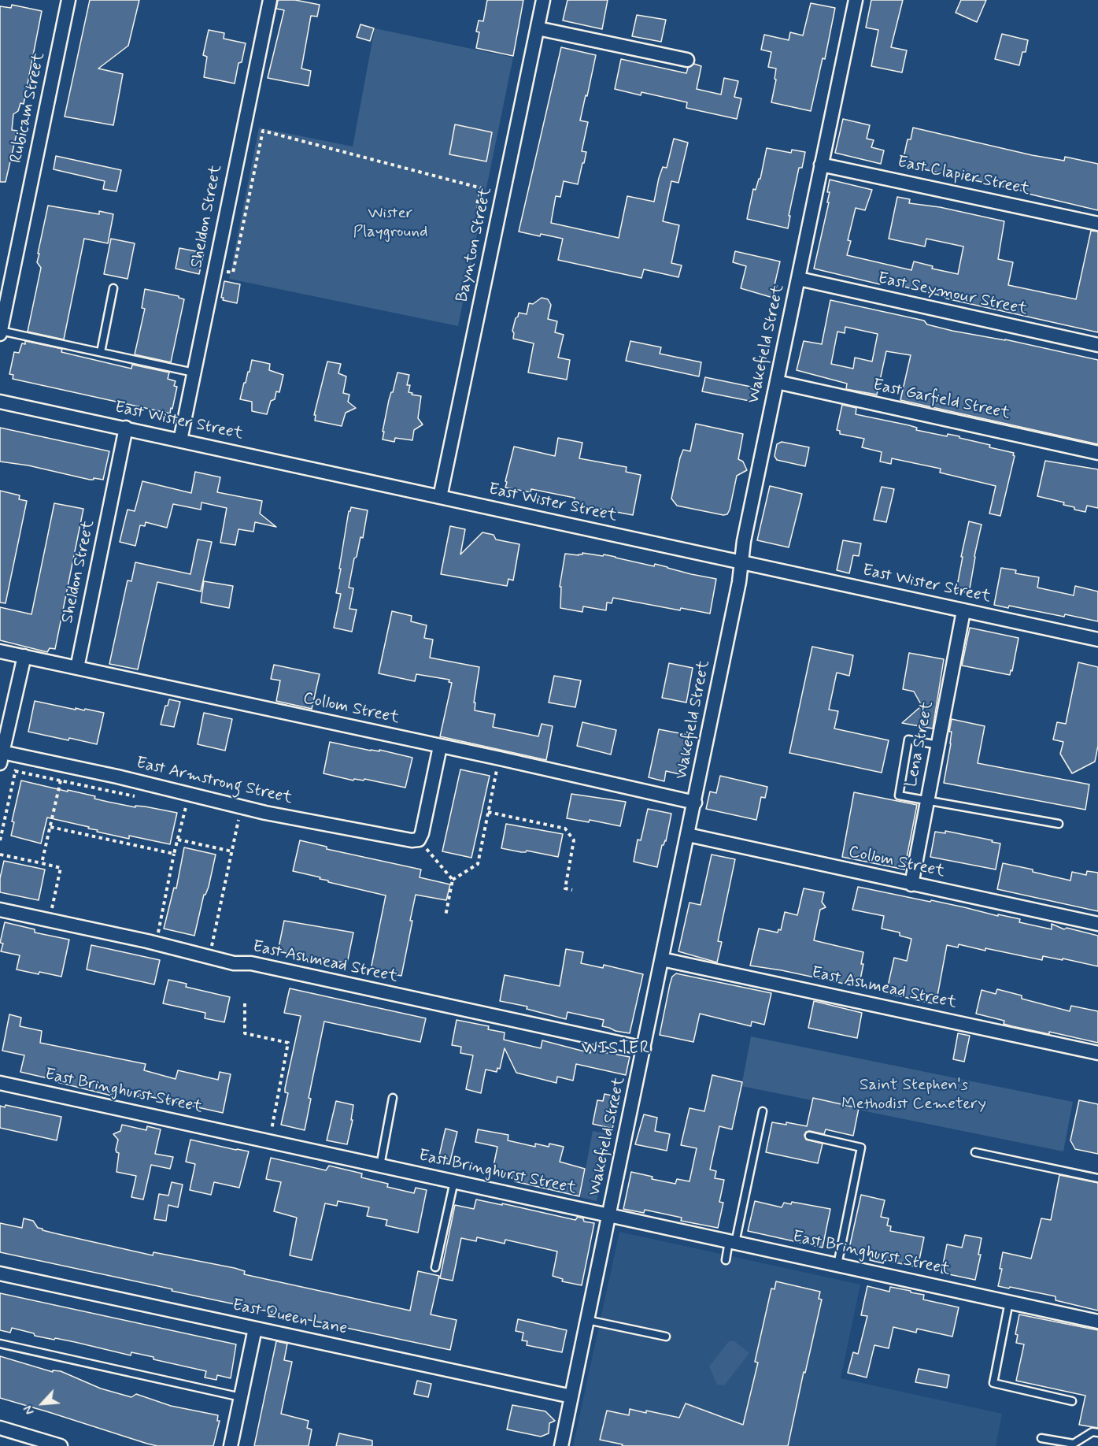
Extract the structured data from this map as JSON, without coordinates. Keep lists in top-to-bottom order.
{
  "streets": {
    "street": [
      "Rubicam Street",
      "East Clapier Street",
      "Sheldon Street",
      "Baynton Street",
      "East Seymour Street",
      "Wakefield Street",
      "East Garfield Street",
      "East Wister Street",
      "Collom Street",
      "Lena Street",
      "East Armstrong Street",
      "East Ashmead Street",
      "East Bringhurst Street",
      "East Queen Lane"
    ]
  },
  "crossings": [
    ["East Clapier Street", "Wakefield Street"],
    ["Sheldon Street", "East Wister Street"],
    ["Sheldon Street", "Collom Street"],
    ["Baynton Street", "East Wister Street"],
    ["East Seymour Street", "Wakefield Street"],
    ["Wakefield Street", "East Garfield Street"],
    ["Wakefield Street", "East Wister Street"],
    ["Wakefield Street", "Collom Street"],
    ["Wakefield Street", "East Ashmead Street"],
    ["Wakefield Street", "East Bringhurst Street"],
    ["Wakefield Street", "East Queen Lane"],
    ["East Wister Street", "Lena Street"],
    ["Collom Street", "Lena Street"]
  ],
  "districts": ["WISTER"],
  "parks": ["Wister Playground", "Saint Stephen's Methodist Cemetery"],
  "north": "bottom left"
}
